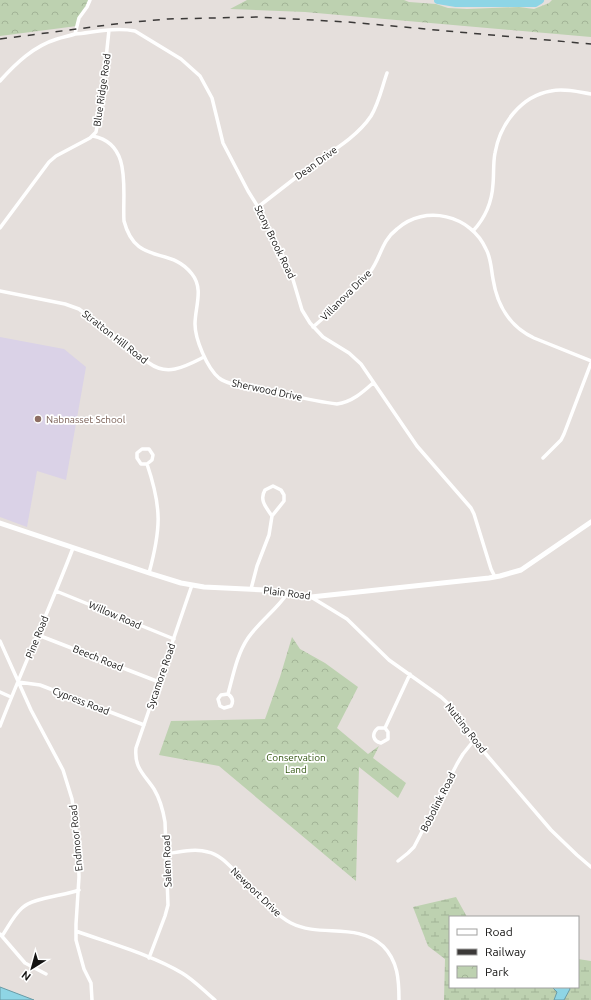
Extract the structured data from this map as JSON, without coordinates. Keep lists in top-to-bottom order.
{
  "streets": {
    "main road": ["Plain Road"],
    "street": [
      "Blue Ridge Road",
      "Dean Drive",
      "Stony Brook Road",
      "Villanova Drive",
      "Stratton Hill Road",
      "Sherwood Drive",
      "Willow Road",
      "Pine Road",
      "Beech Road",
      "Sycamore Road",
      "Cypress Road",
      "Nutting Road",
      "Bobolink Road",
      "Endmoor Road",
      "Salem Road",
      "Newport Drive"
    ]
  },
  "crossings": [
    ["Blue Ridge Road", "Stony Brook Road"],
    ["Blue Ridge Road", "Sherwood Drive"],
    ["Dean Drive", "Stony Brook Road"],
    ["Stony Brook Road", "Villanova Drive"],
    ["Stony Brook Road", "Sherwood Drive"],
    ["Stony Brook Road", "Plain Road"],
    ["Stratton Hill Road", "Sherwood Drive"],
    ["Plain Road", "Pine Road"],
    ["Plain Road", "Sycamore Road"],
    ["Plain Road", "Nutting Road"],
    ["Willow Road", "Pine Road"],
    ["Willow Road", "Sycamore Road"],
    ["Pine Road", "Beech Road"],
    ["Pine Road", "Cypress Road"],
    ["Pine Road", "Endmoor Road"],
    ["Beech Road", "Sycamore Road"],
    ["Sycamore Road", "Cypress Road"],
    ["Sycamore Road", "Salem Road"],
    ["Cypress Road", "Endmoor Road"],
    ["Nutting Road", "Bobolink Road"],
    ["Salem Road", "Newport Drive"]
  ],
  "parks": ["Conservation Land"],
  "places": ["Nabnasset School"],
  "legend": ["Road", "Railway", "Park"],
  "north": "bottom left"
}
